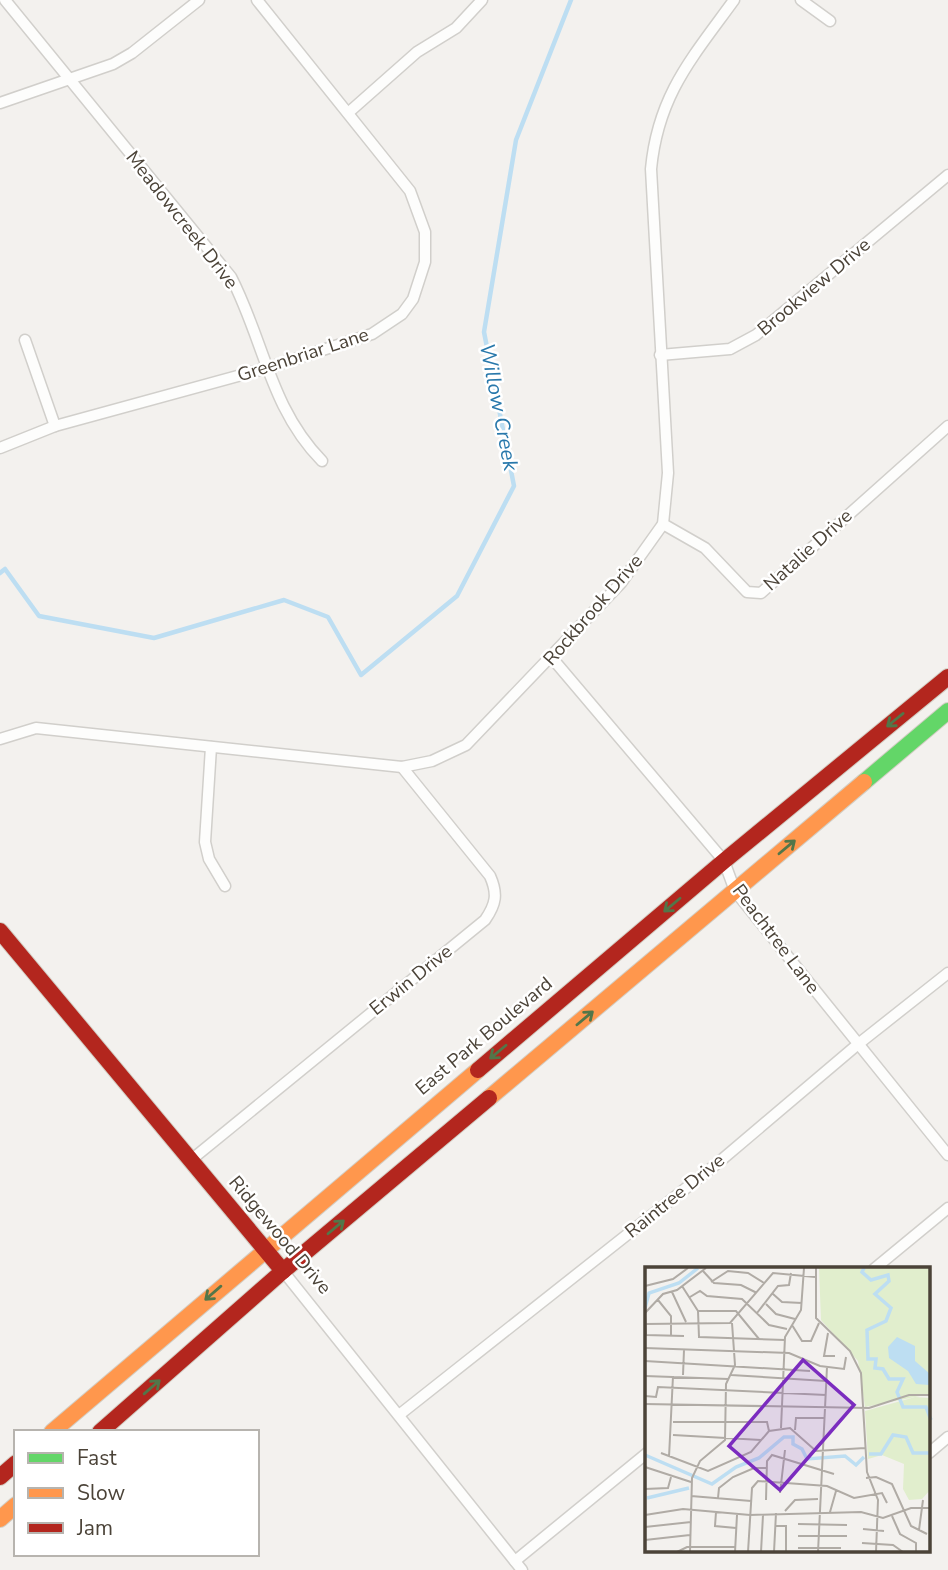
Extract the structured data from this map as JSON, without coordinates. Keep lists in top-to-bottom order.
{
  "streets": {
    "main road": ["East Park Boulevard", "Ridgewood Drive"],
    "street": [
      "Meadowcreek Drive",
      "Brookview Drive",
      "Greenbriar Lane",
      "Natalie Drive",
      "Rockbrook Drive",
      "Peachtree Lane",
      "Erwin Drive",
      "Raintree Drive"
    ]
  },
  "crossings": [
    ["Meadowcreek Drive", "Greenbriar Lane"],
    ["Brookview Drive", "Rockbrook Drive"],
    ["Natalie Drive", "Rockbrook Drive"],
    ["Rockbrook Drive", "Peachtree Lane"],
    ["Rockbrook Drive", "Erwin Drive"],
    ["Peachtree Lane", "East Park Boulevard"],
    ["Peachtree Lane", "Raintree Drive"],
    ["Erwin Drive", "Ridgewood Drive"],
    ["East Park Boulevard", "Ridgewood Drive"],
    ["Raintree Drive", "Ridgewood Drive"]
  ],
  "water": ["Willow Creek"],
  "legend": ["Fast", "Slow", "Jam"]
}
